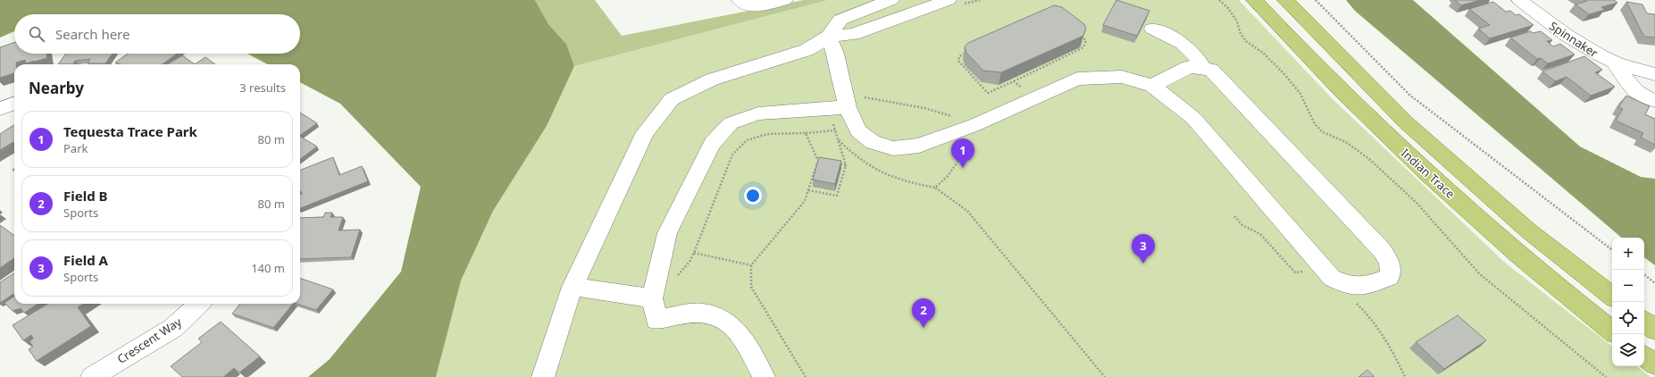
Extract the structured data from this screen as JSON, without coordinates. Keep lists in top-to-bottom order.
{
  "streets": {
    "main road": ["Indian Trace"],
    "street": ["Spinnaker", "Crescent Way"]
  },
  "page": {
    "search": "Search here",
    "heading": ["Nearby", "3 results"],
    "list": [
      {
        "mark": "1",
        "name": "Tequesta Trace Park",
        "note": "Park",
        "value": "80 m"
      },
      {
        "mark": "2",
        "name": "Field B",
        "note": "Sports",
        "value": "80 m"
      },
      {
        "mark": "3",
        "name": "Field A",
        "note": "Sports",
        "value": "140 m"
      }
    ],
    "pins": ["1", "3", "2"],
    "map_buttons": ["+", "−"]
  }
}
